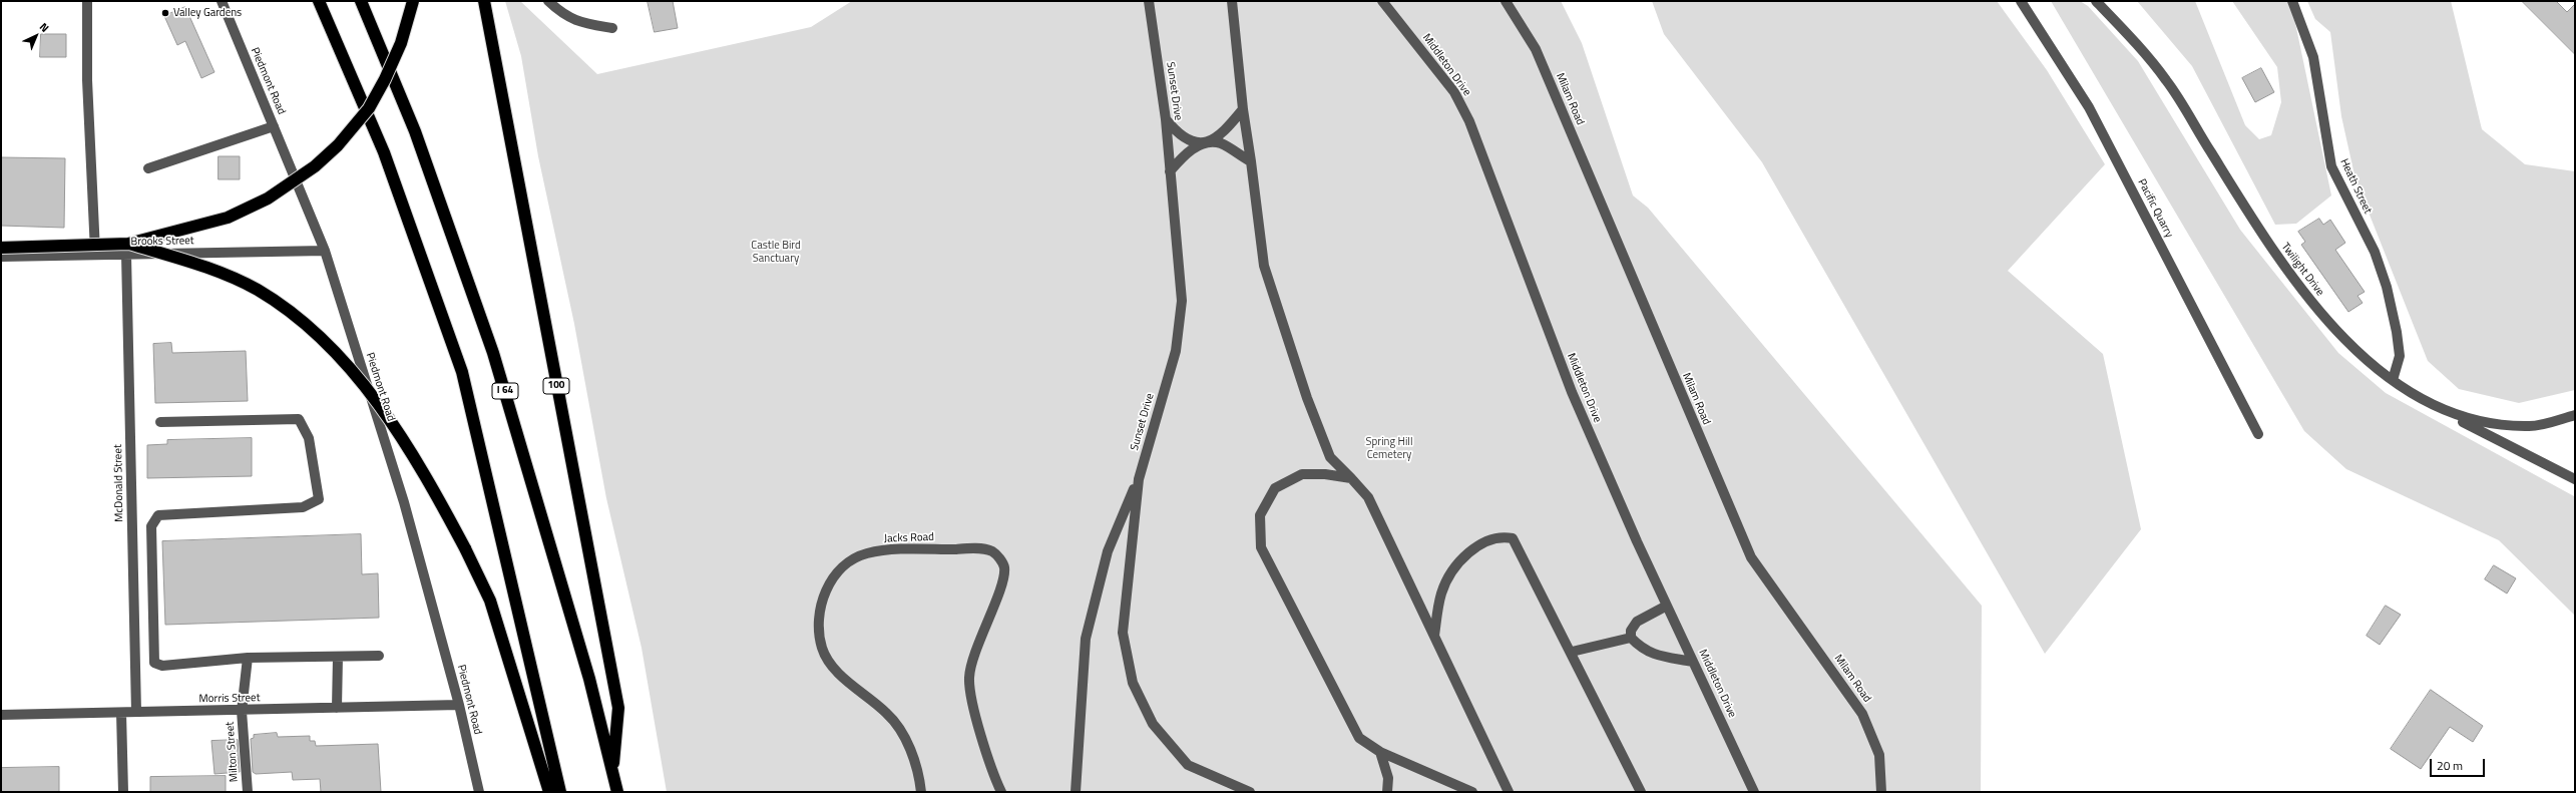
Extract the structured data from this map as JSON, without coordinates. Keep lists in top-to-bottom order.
{
  "streets": {
    "highway": ["100", "I 64"],
    "street": [
      "Middleton Drive",
      "Piedmont Road",
      "Sunset Drive",
      "Milam Road",
      "Heath Street",
      "Pacific Quarry",
      "Brooks Street",
      "Twilight Drive",
      "McDonald Street",
      "Jacks Road",
      "Morris Street",
      "Milton Street"
    ]
  },
  "crossings": [
    ["Piedmont Road", "Brooks Street"],
    ["Piedmont Road", "Morris Street"],
    ["Heath Street", "Twilight Drive"],
    ["Brooks Street", "McDonald Street"],
    ["100", "I 64"],
    ["McDonald Street", "Morris Street"],
    ["Morris Street", "Milton Street"]
  ],
  "parks": ["Castle Bird Sanctuary", "Spring Hill Cemetery"],
  "places": ["Valley Gardens"],
  "scale_bar": "20 m",
  "north": "top right"
}
